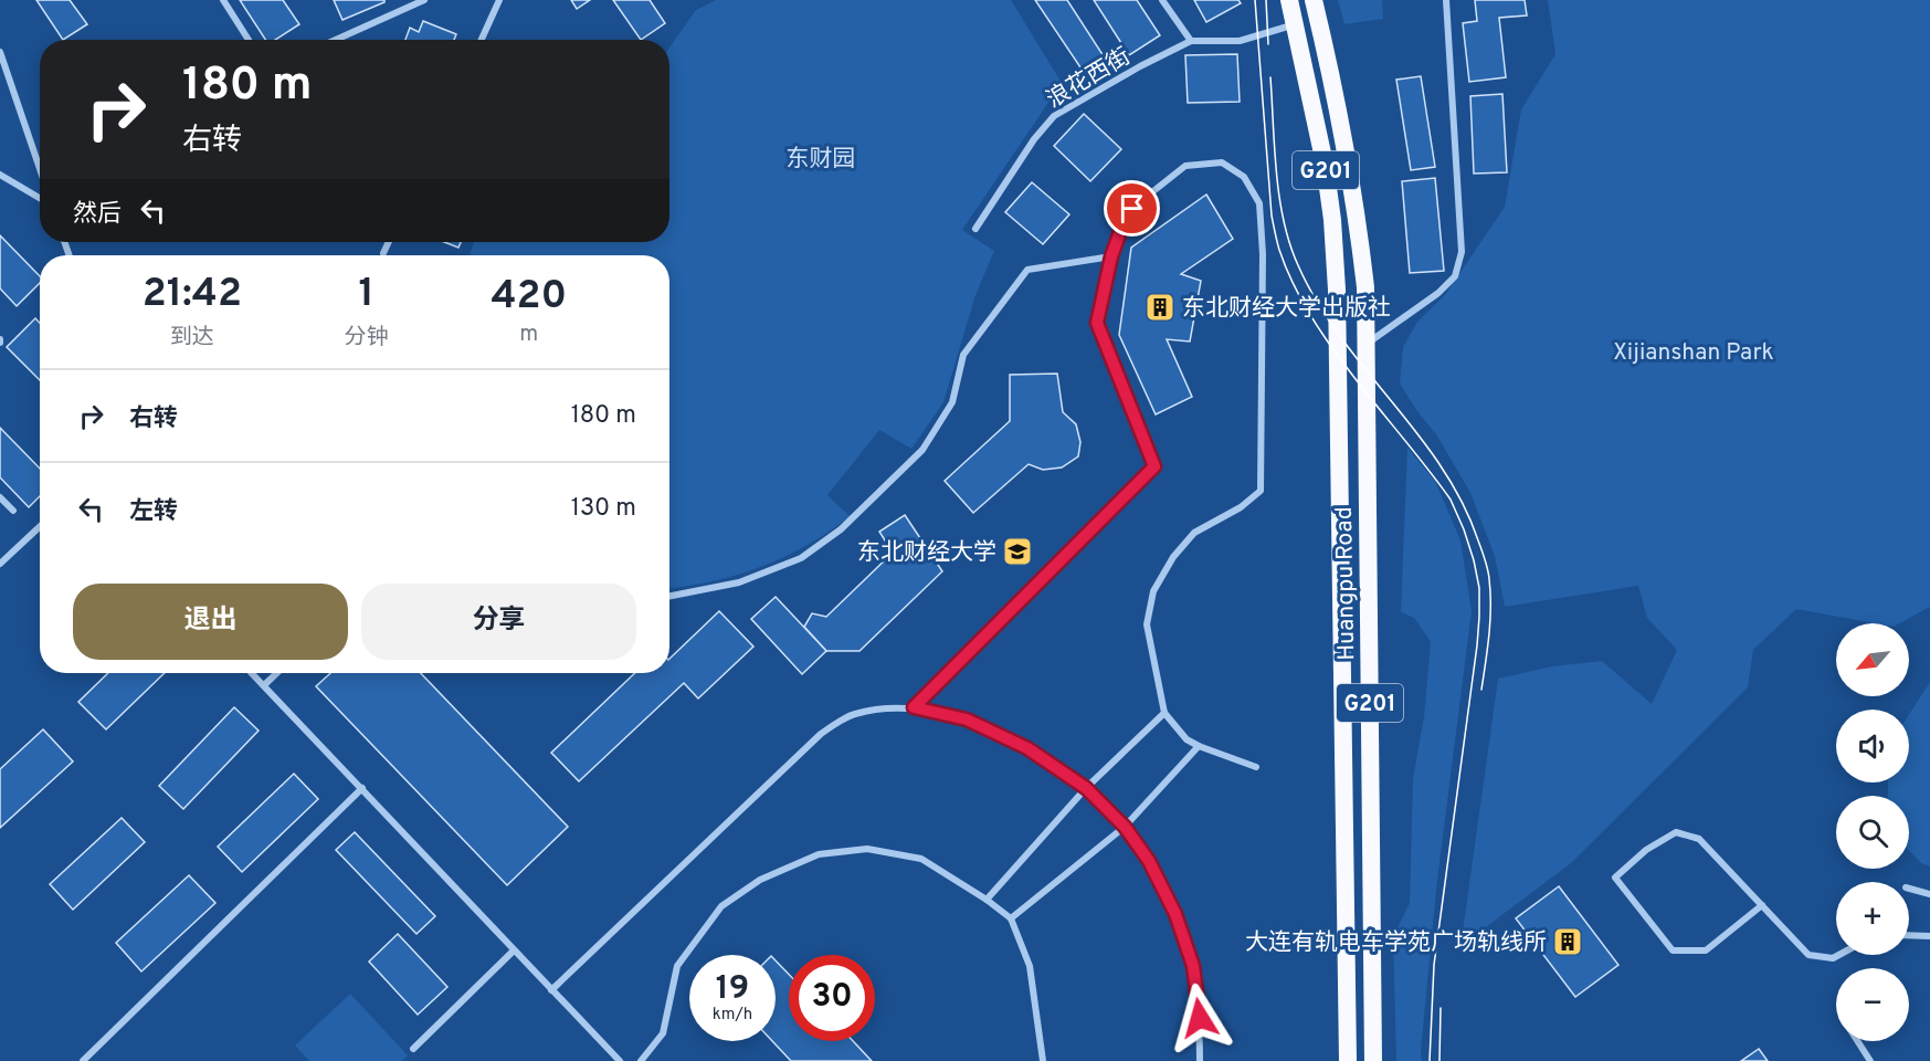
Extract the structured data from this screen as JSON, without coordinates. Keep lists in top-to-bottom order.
{
  "streets": {
    "highway": ["G201", "Huangpu Road"],
    "street": ["浪花西街"]
  },
  "crossings": [
    ["G201", "Huangpu Road"]
  ],
  "parks": ["东财园", "Xijianshan Park"],
  "places": {
    "building": ["东北财经大学出版社", "大连有轨电车学苑广场轨线所"],
    "school or university": ["东北财经大学"]
  },
  "north": "bottom left",
  "page": {
    "turn": ["180 m", "右转"],
    "then": "然后",
    "eta": [
      "21:42",
      "到达",
      "1",
      "分钟",
      "420",
      "m"
    ],
    "list": [
      {
        "name": "右转",
        "value": "180 m"
      },
      {
        "name": "左转",
        "value": "130 m"
      }
    ],
    "buttons": ["退出", "分享"],
    "map_buttons": ["+", "−"],
    "speed": "19 km/h",
    "limit": "30"
  }
}
